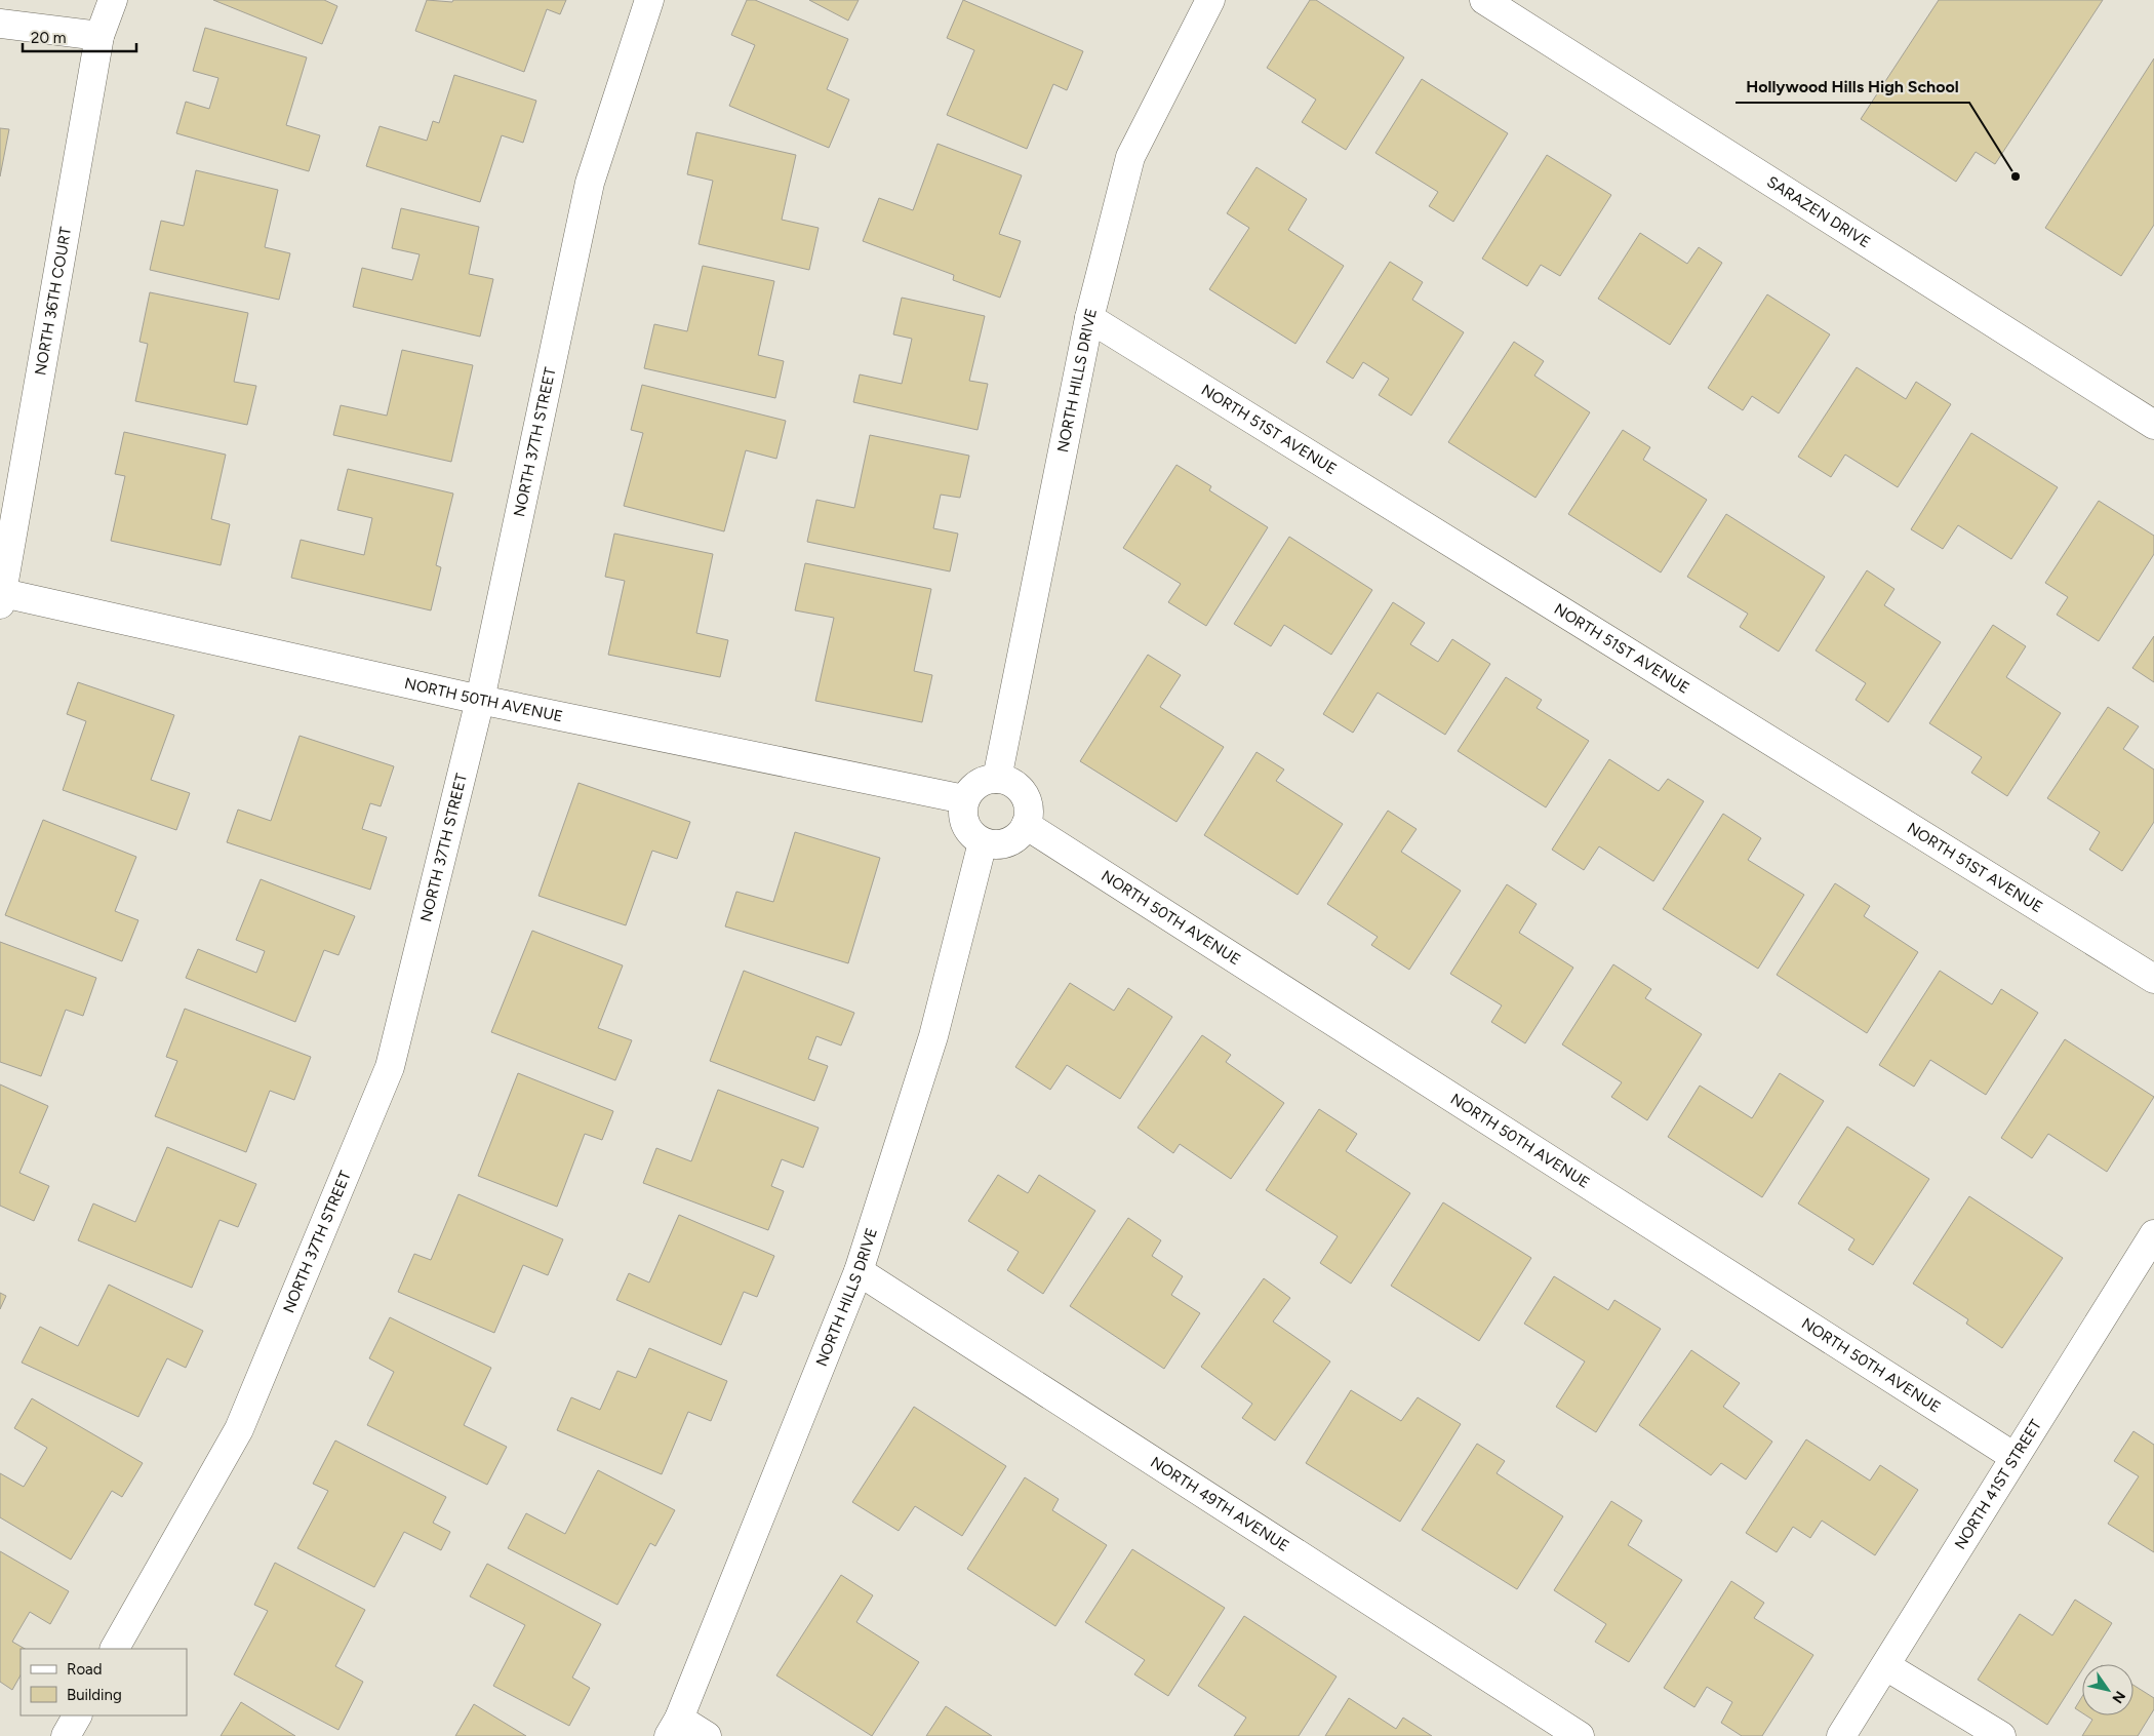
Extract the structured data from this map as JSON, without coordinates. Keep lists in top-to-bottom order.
{
  "streets": {
    "street": [
      "SARAZEN DRIVE",
      "NORTH 36TH COURT",
      "NORTH HILLS DRIVE",
      "NORTH 51ST AVENUE",
      "NORTH 37TH STREET",
      "NORTH 50TH AVENUE",
      "NORTH 41ST STREET",
      "NORTH 49TH AVENUE"
    ]
  },
  "crossings": [
    ["NORTH 36TH COURT", "NORTH 50TH AVENUE"],
    ["NORTH HILLS DRIVE", "NORTH 51ST AVENUE"],
    ["NORTH HILLS DRIVE", "NORTH 50TH AVENUE"],
    ["NORTH HILLS DRIVE", "NORTH 49TH AVENUE"],
    ["NORTH 37TH STREET", "NORTH 50TH AVENUE"],
    ["NORTH 50TH AVENUE", "NORTH 41ST STREET"]
  ],
  "places": ["Hollywood Hills High School"],
  "legend": ["Road", "Building"],
  "scale_bar": "20 m",
  "north": "bottom right"
}
